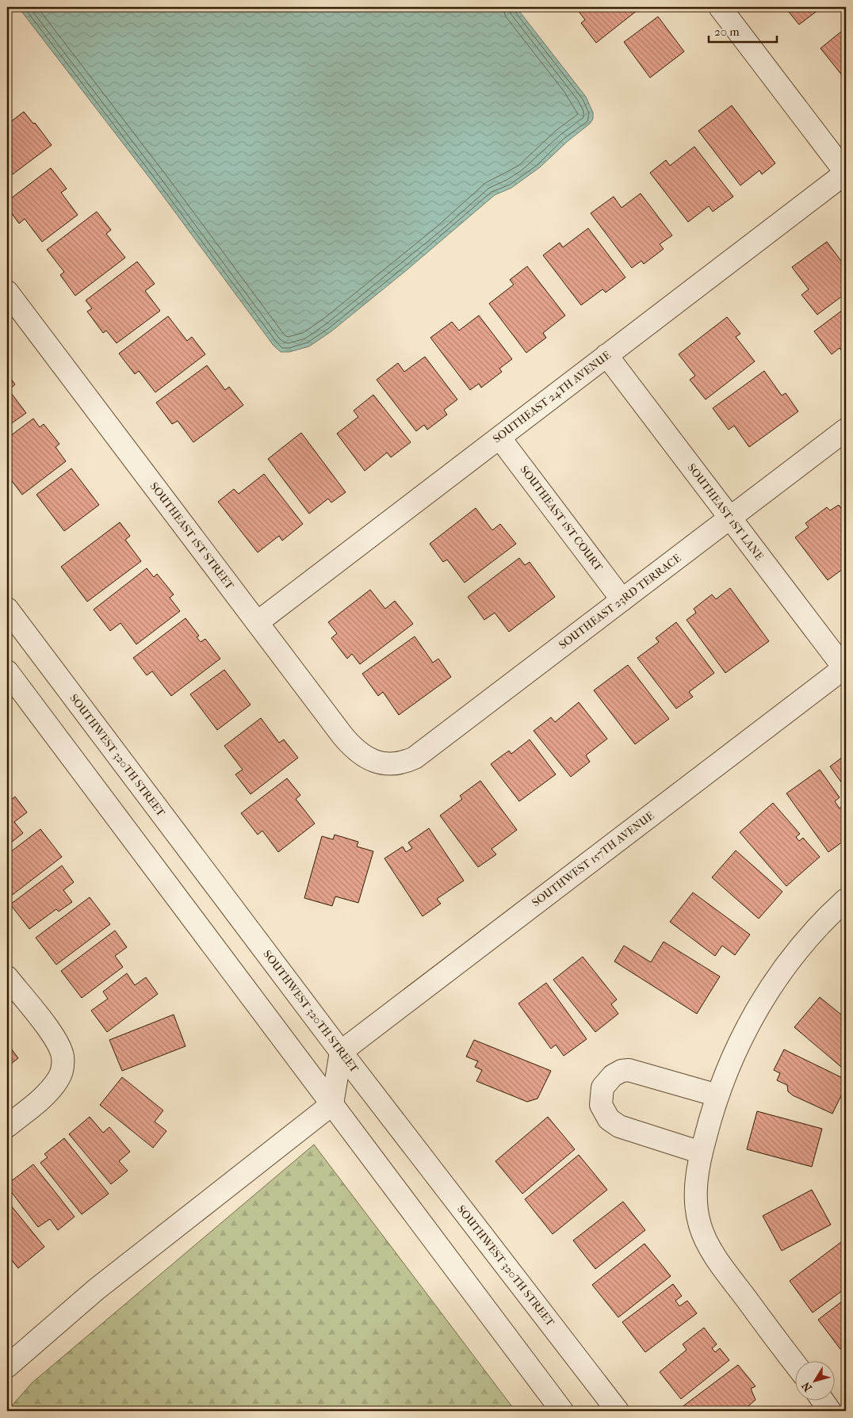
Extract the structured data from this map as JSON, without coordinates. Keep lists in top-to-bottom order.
{
  "streets": {
    "street": [
      "SOUTHEAST 24TH AVENUE",
      "SOUTHEAST 1ST LANE",
      "SOUTHEAST 1ST COURT",
      "SOUTHEAST 1ST STREET",
      "SOUTHEAST 23RD TERRACE",
      "SOUTHWEST 320TH STREET",
      "SOUTHWEST 157TH AVENUE"
    ]
  },
  "crossings": [
    ["SOUTHEAST 24TH AVENUE", "SOUTHEAST 1ST LANE"],
    ["SOUTHEAST 24TH AVENUE", "SOUTHEAST 1ST COURT"],
    ["SOUTHEAST 24TH AVENUE", "SOUTHEAST 1ST STREET"],
    ["SOUTHEAST 1ST LANE", "SOUTHEAST 23RD TERRACE"],
    ["SOUTHEAST 1ST LANE", "SOUTHWEST 157TH AVENUE"],
    ["SOUTHEAST 1ST COURT", "SOUTHEAST 23RD TERRACE"],
    ["SOUTHEAST 1ST STREET", "SOUTHEAST 23RD TERRACE"],
    ["SOUTHWEST 320TH STREET", "SOUTHWEST 157TH AVENUE"]
  ],
  "scale_bar": "20 m",
  "north": "bottom left"
}
